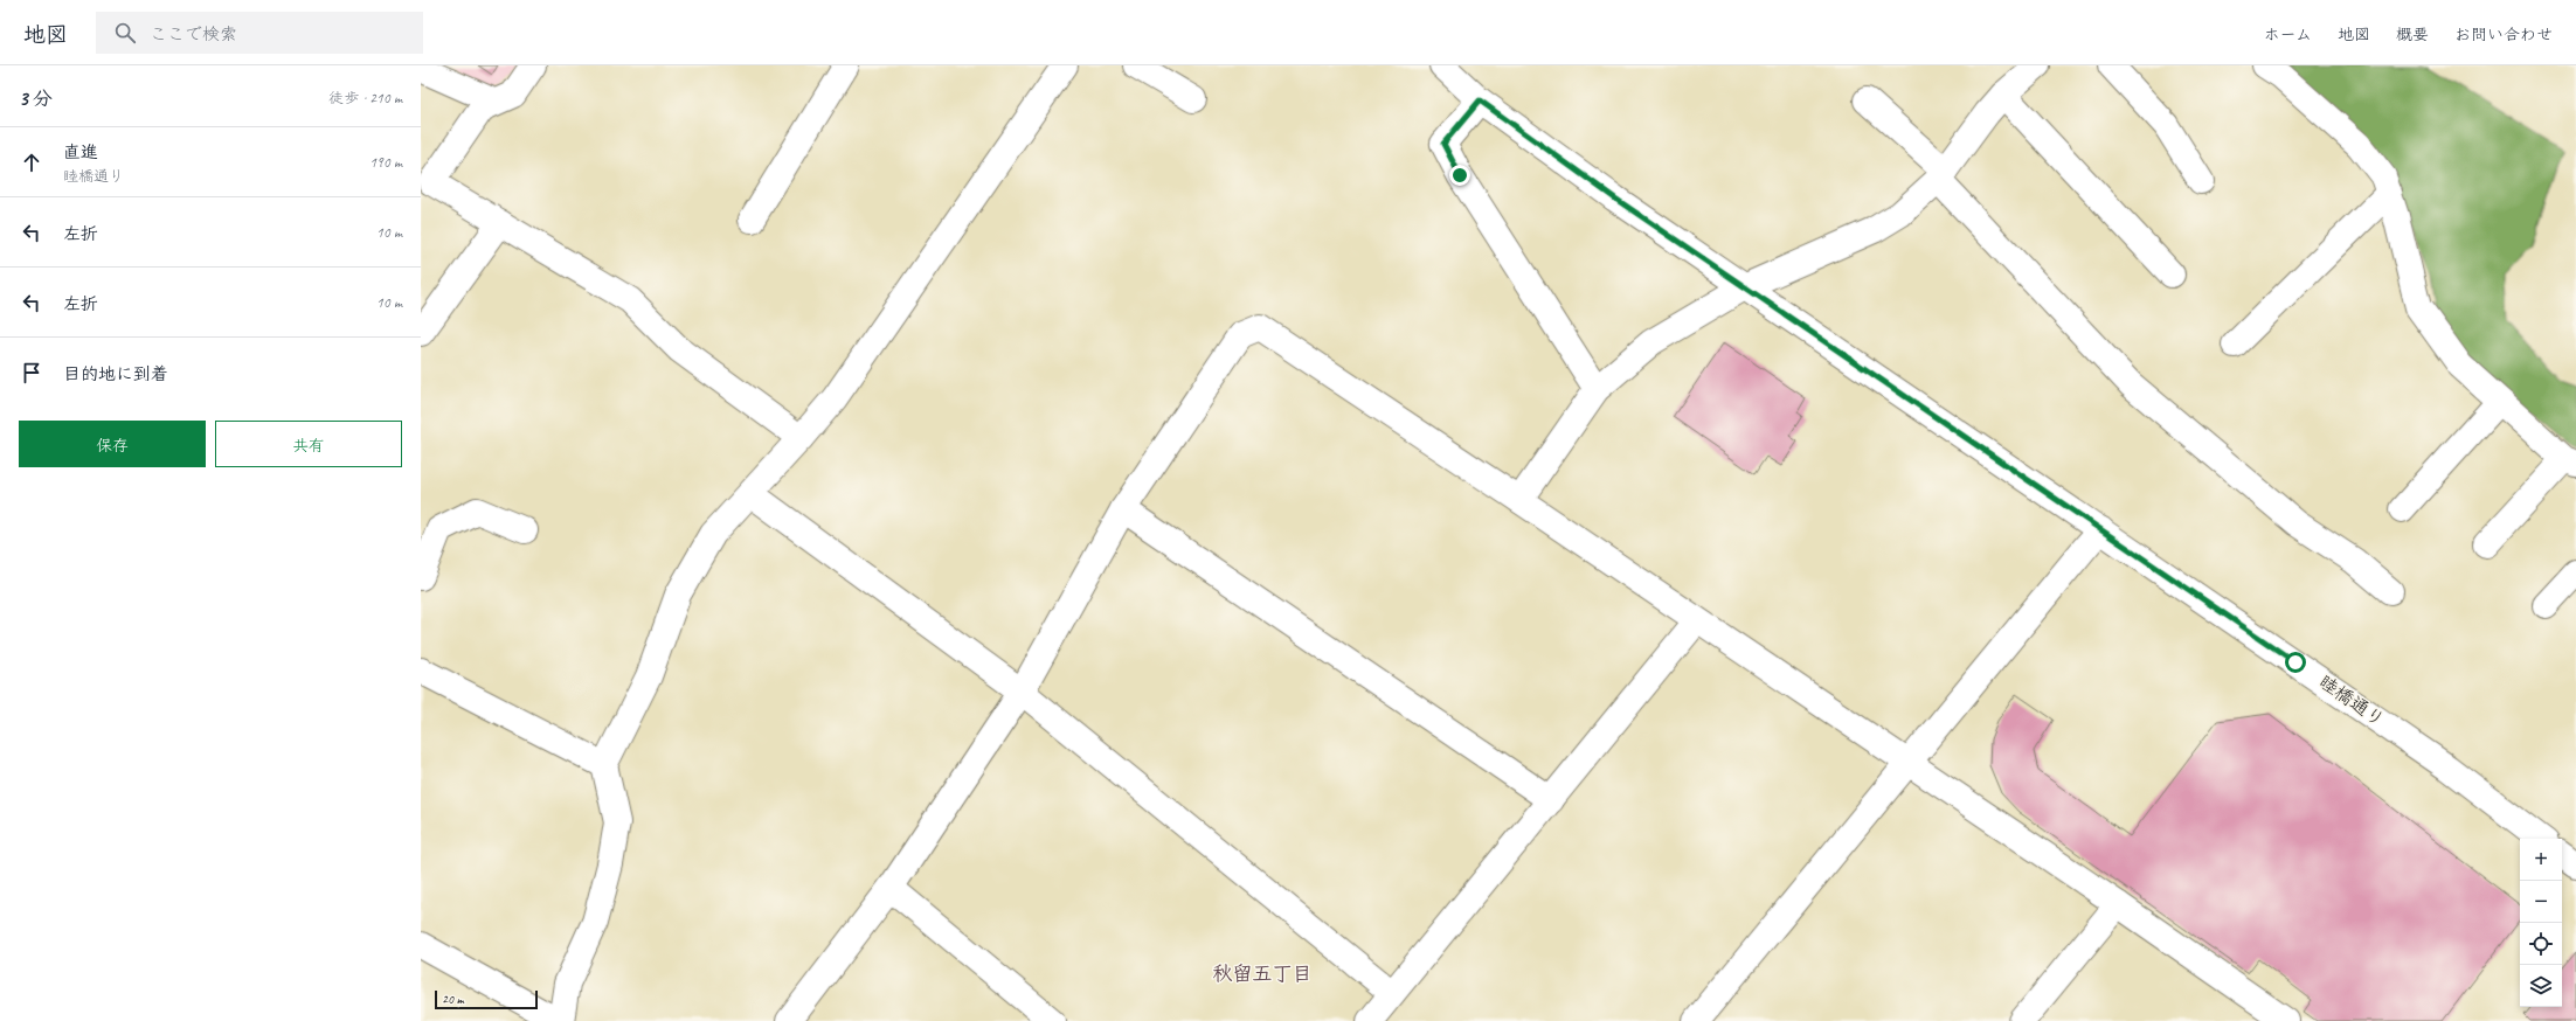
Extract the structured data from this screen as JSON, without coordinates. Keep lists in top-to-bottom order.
{
  "streets": {
    "street": ["睦橋通り"]
  },
  "districts": ["秋留五丁目"],
  "scale_bar": "20 m",
  "page": {
    "header": "地図",
    "search": "ここで検索",
    "nav": [
      "ホーム",
      "地図",
      "概要",
      "お問い合わせ"
    ],
    "heading": ["3 分", "徒歩 · 210 m"],
    "list": [
      ["直進", "睦橋通り", "190 m"],
      ["左折", "10 m"],
      ["左折", "10 m"],
      "目的地に到着"
    ],
    "buttons": ["保存", "共有"],
    "map_buttons": ["+", "−"],
    "scale": "20 m"
  }
}
